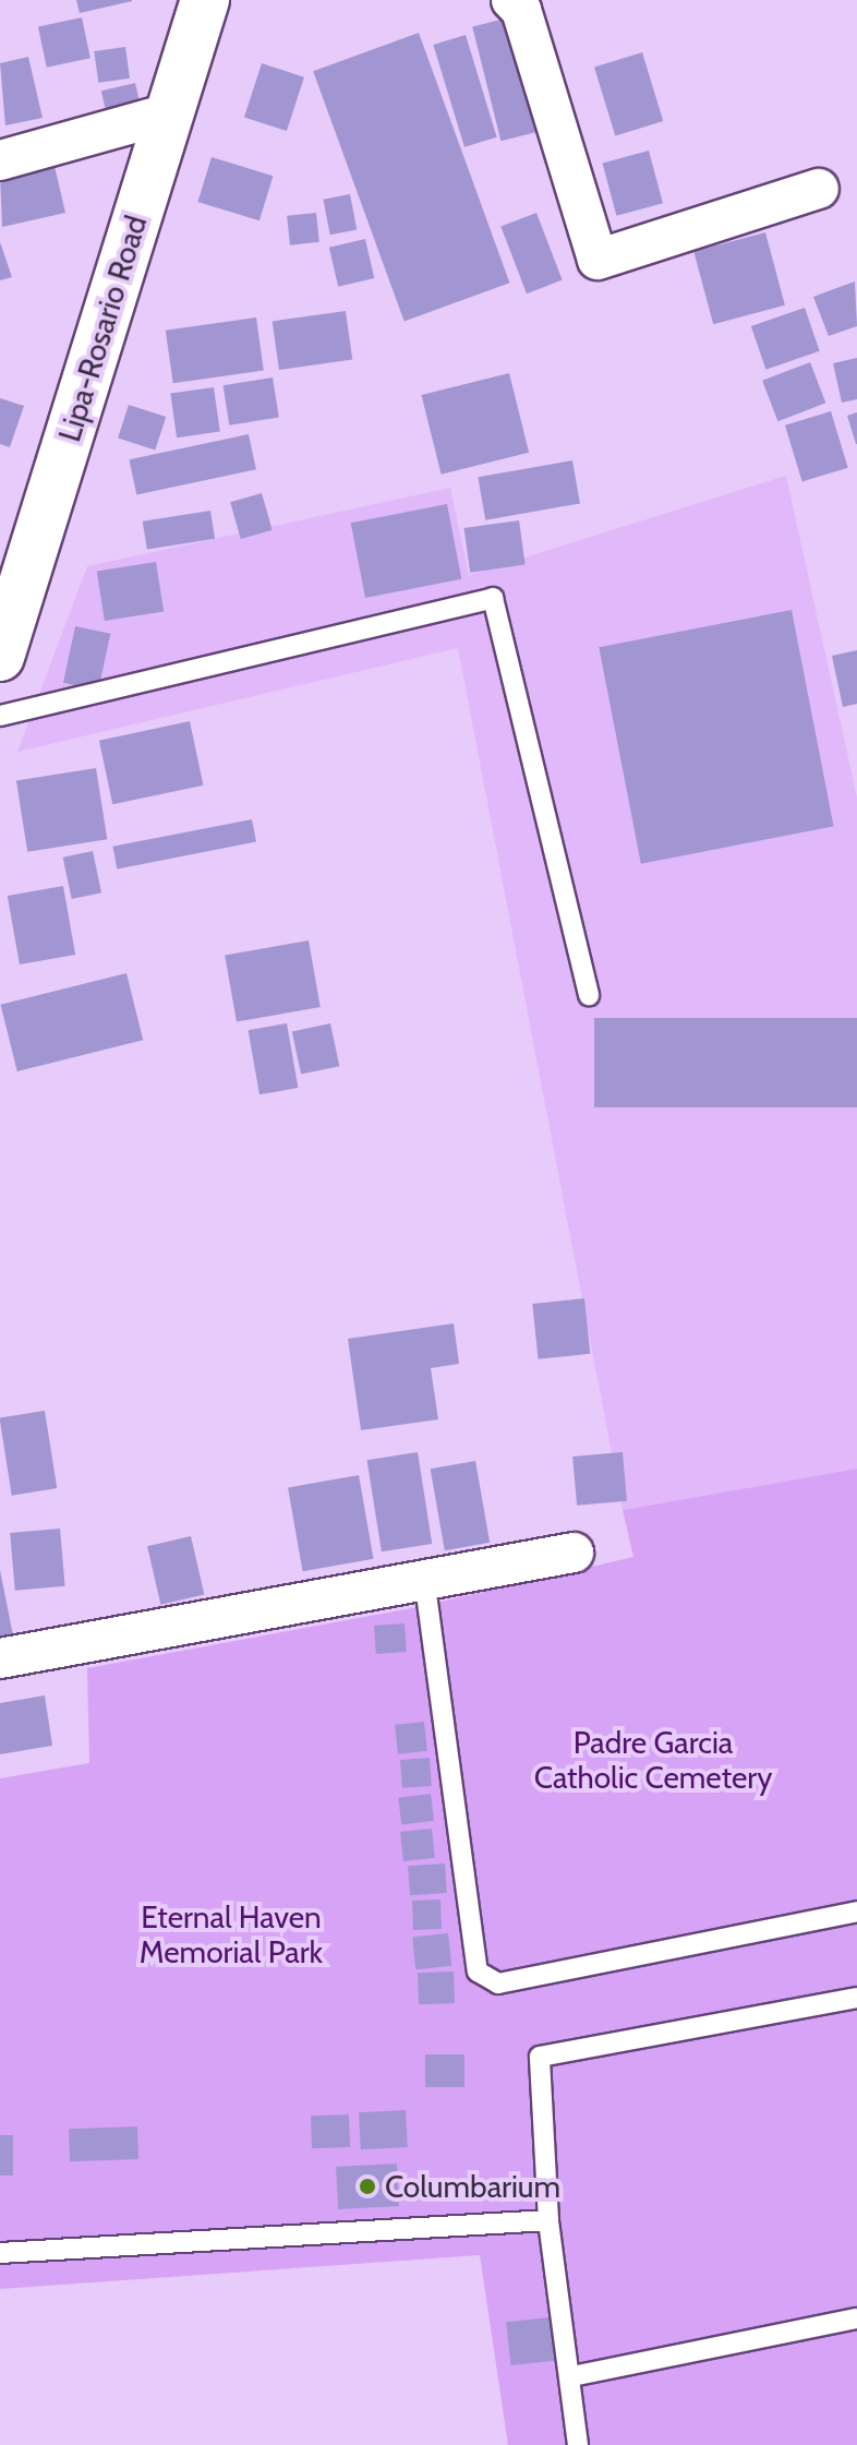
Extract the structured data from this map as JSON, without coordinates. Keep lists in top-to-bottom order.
{
  "streets": {
    "main road": ["Lipa-Rosario Road"]
  },
  "parks": ["Padre Garcia Catholic Cemetery", "Eternal Haven Memorial Park"],
  "places": ["Columbarium"]
}
